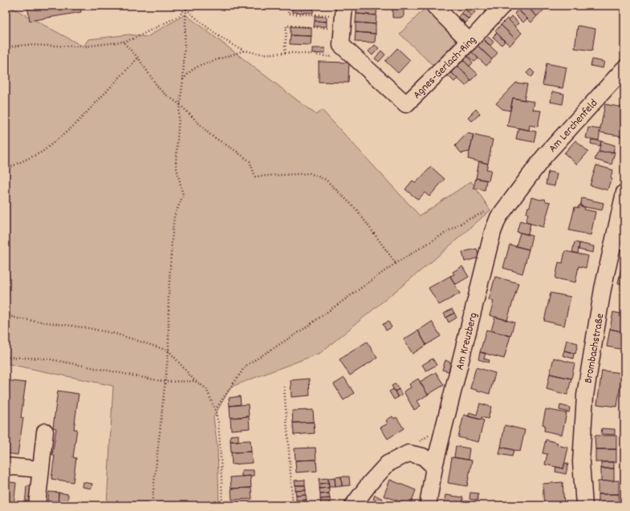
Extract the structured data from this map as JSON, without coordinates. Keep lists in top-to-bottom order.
{
  "streets": {
    "street": [
      "Agnes-Gerlach-Ring",
      "Am Lerchenfeld",
      "Am Kreuzberg",
      "Brombachstraße"
    ]
  },
  "crossings": [
    ["Am Lerchenfeld", "Am Kreuzberg"]
  ]
}
